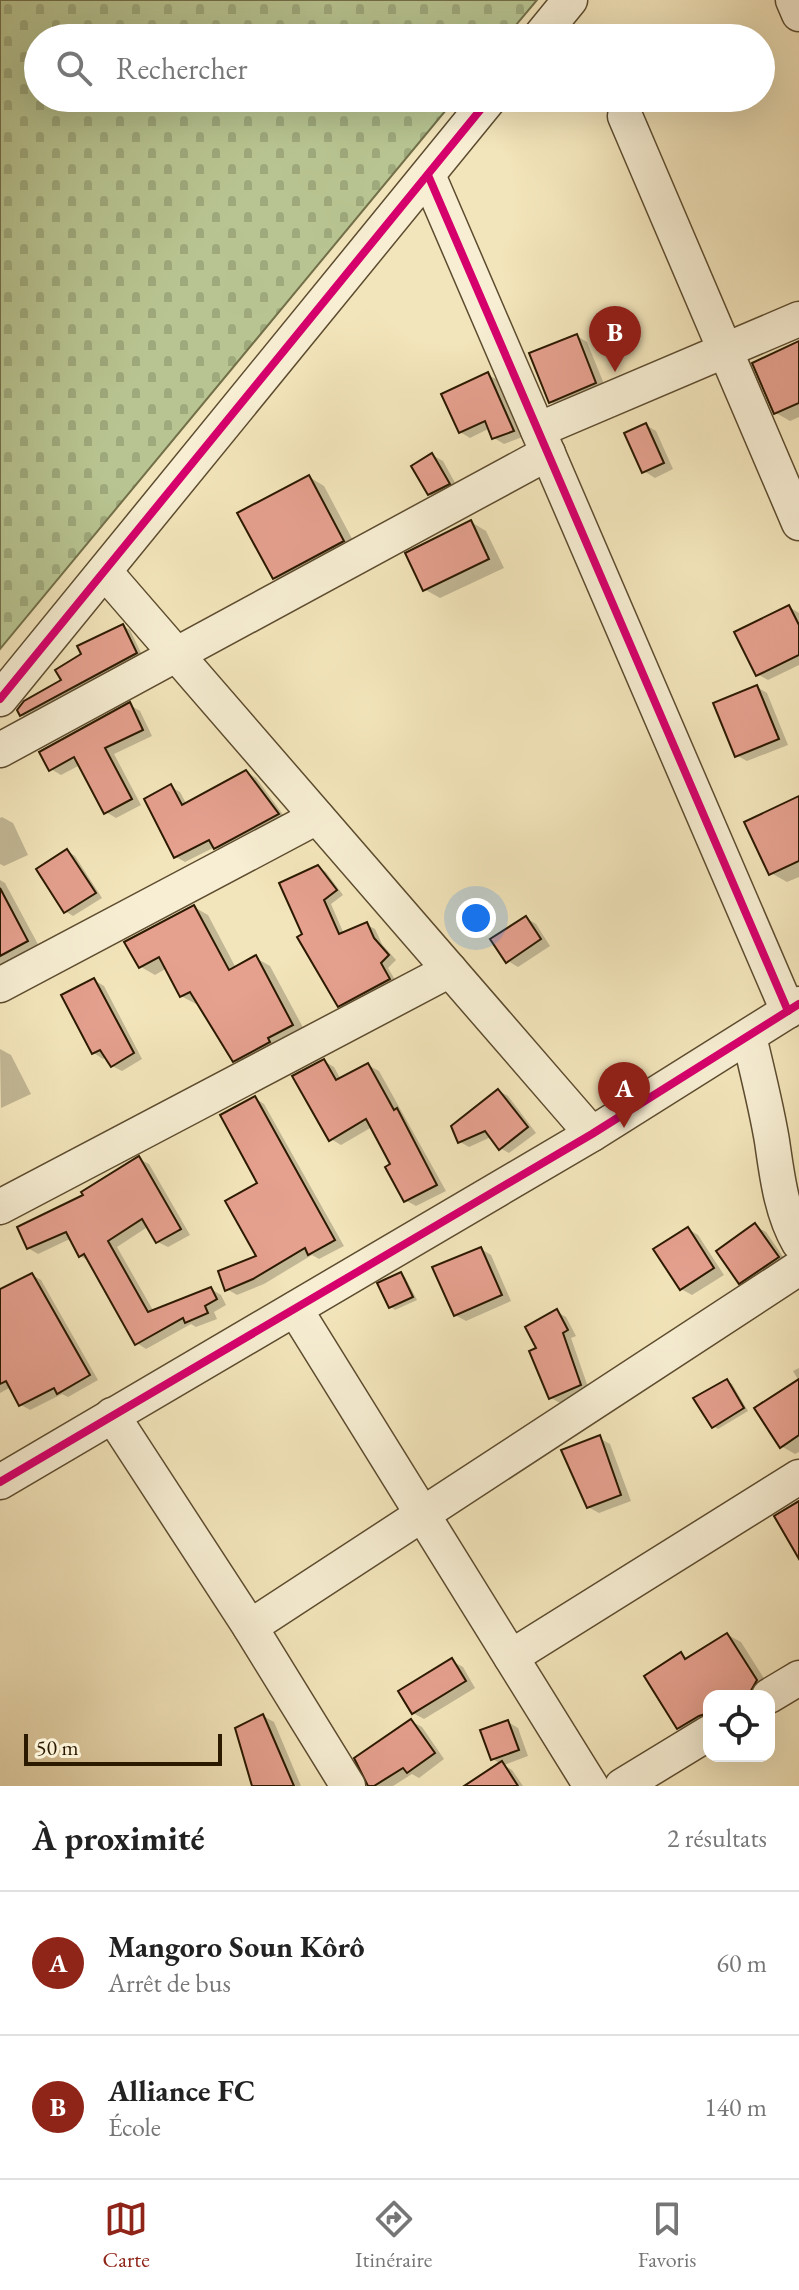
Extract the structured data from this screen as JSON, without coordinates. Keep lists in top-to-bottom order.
{
  "scale_bar": "50 m",
  "page": {
    "search": "Rechercher",
    "pins": ["B", "A"],
    "scale": "50 m",
    "heading": ["À proximité", "2 résultats"],
    "list": [
      {
        "mark": "A",
        "name": "Mangoro Soun Kôrô",
        "note": "Arrêt de bus",
        "value": "60 m"
      },
      {
        "mark": "B",
        "name": "Alliance FC",
        "note": "École",
        "value": "140 m"
      }
    ],
    "nav": ["Carte", "Itinéraire", "Favoris"]
  }
}
